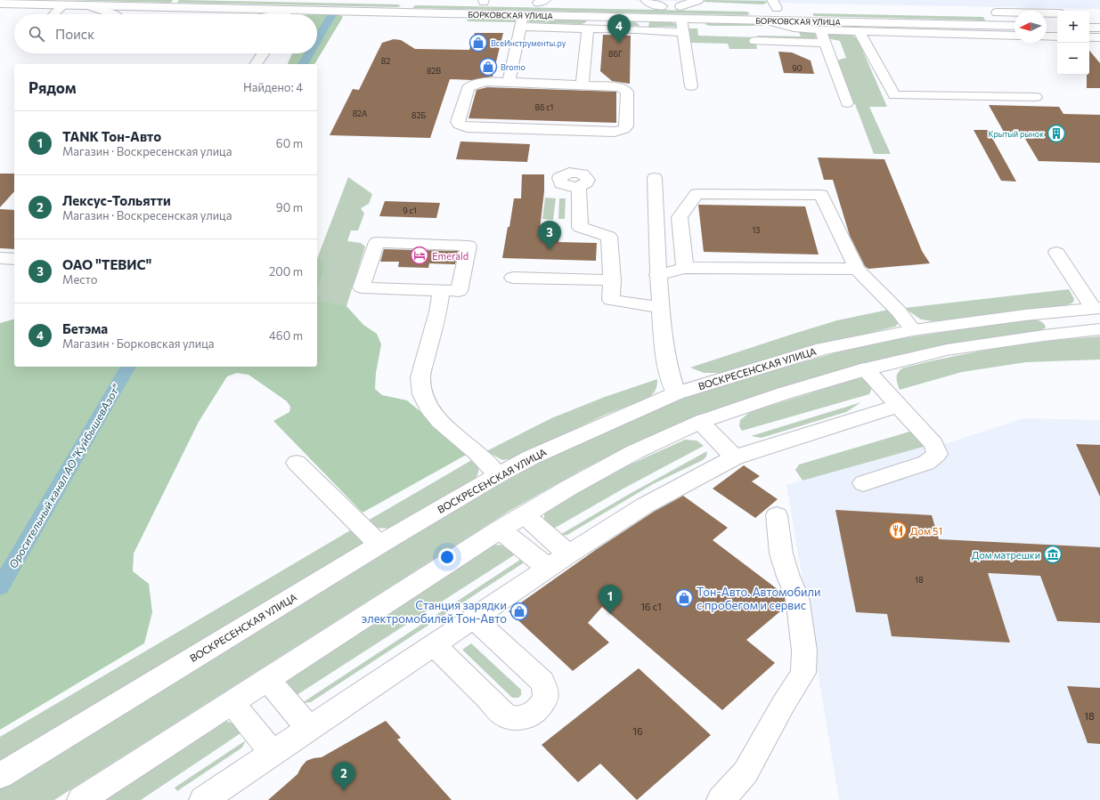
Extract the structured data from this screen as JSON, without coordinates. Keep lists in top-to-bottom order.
{
  "streets": {
    "main road": ["БОРКОВСКАЯ УЛИЦА", "ВОСКРЕСЕНСКАЯ УЛИЦА"]
  },
  "water": ["Оросительный канал АО \"КуйбышевАзот\""],
  "places": {
    "shop": [
      "ВсеИнструменты.ру",
      "Bromo",
      "Тон-Авто. Автомобили с пробегом и сервис",
      "Станция зарядки электромобилей Тон-Авто"
    ],
    "building": ["Крытый рынок"],
    "hotel": ["Emerald"],
    "restaurant": ["Дом 51"],
    "museum": ["Дом матрешки"]
  },
  "house_numbers": [
    "86Г",
    "82",
    "90",
    "82В",
    "86 c1",
    "82А",
    "82Б",
    "9 с1",
    "13",
    "18",
    "16 с1",
    "18",
    "16"
  ],
  "north": "left",
  "page": {
    "map_buttons": ["+", "−"],
    "pins": [
      "4",
      "3",
      "1",
      "2"
    ],
    "search": "Поиск",
    "heading": ["Рядом", "Найдено: 4"],
    "list": [
      {
        "mark": "1",
        "name": "TANK Тон-Авто",
        "note": "Магазин · Воскресенская улица",
        "value": "60 m"
      },
      {
        "mark": "2",
        "name": "Лексус-Тольятти",
        "note": "Магазин · Воскресенская улица",
        "value": "90 m"
      },
      {
        "mark": "3",
        "name": "ОАО \"ТЕВИС\"",
        "note": "Место",
        "value": "200 m"
      },
      {
        "mark": "4",
        "name": "Бетэма",
        "note": "Магазин · Борковская улица",
        "value": "460 m"
      }
    ]
  }
}
